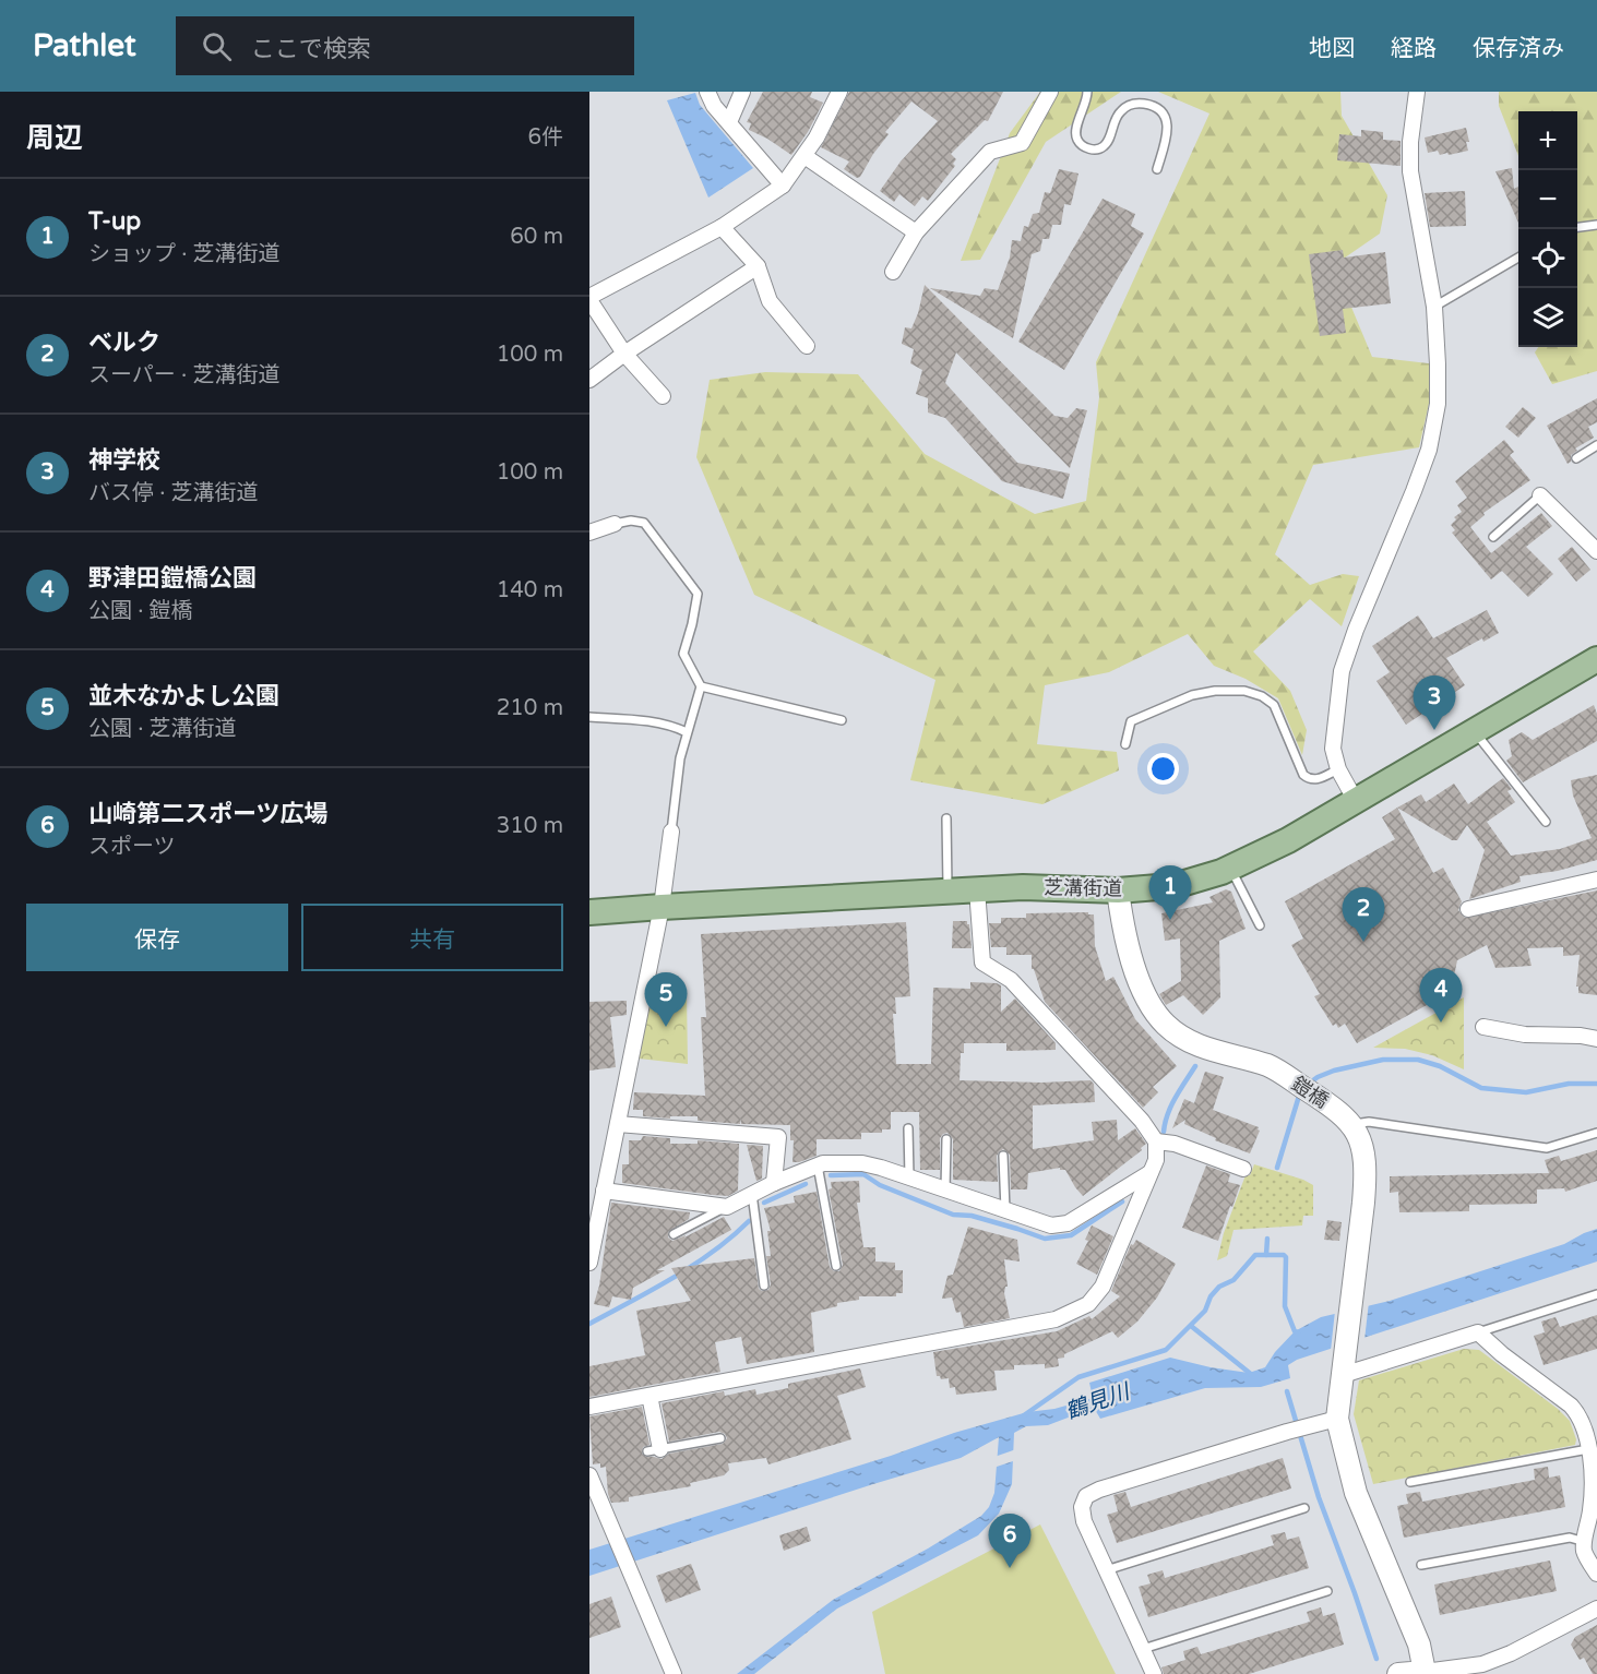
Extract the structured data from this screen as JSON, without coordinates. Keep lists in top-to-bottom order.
{
  "streets": {
    "main road": ["芝溝街道"],
    "street": ["鎧橋"]
  },
  "crossings": [
    ["芝溝街道", "鎧橋"]
  ],
  "water": ["鶴見川"],
  "page": {
    "header": "Pathlet",
    "search": "ここで検索",
    "nav": ["地図", "経路", "保存済み"],
    "heading": ["周辺", "6件"],
    "map_buttons": ["+", "−"],
    "list": [
      {
        "mark": "1",
        "name": "T-up",
        "note": "ショップ · 芝溝街道",
        "value": "60 m"
      },
      {
        "mark": "2",
        "name": "ベルク",
        "note": "スーパー · 芝溝街道",
        "value": "100 m"
      },
      {
        "mark": "3",
        "name": "神学校",
        "note": "バス停 · 芝溝街道",
        "value": "100 m"
      },
      {
        "mark": "4",
        "name": "野津田鎧橋公園",
        "note": "公園 · 鎧橋",
        "value": "140 m"
      },
      {
        "mark": "5",
        "name": "並木なかよし公園",
        "note": "公園 · 芝溝街道",
        "value": "210 m"
      },
      {
        "mark": "6",
        "name": "山崎第二スポーツ広場",
        "note": "スポーツ",
        "value": "310 m"
      }
    ],
    "pins": [
      "3",
      "1",
      "2",
      "4",
      "5",
      "6"
    ],
    "buttons": ["保存", "共有"]
  }
}
